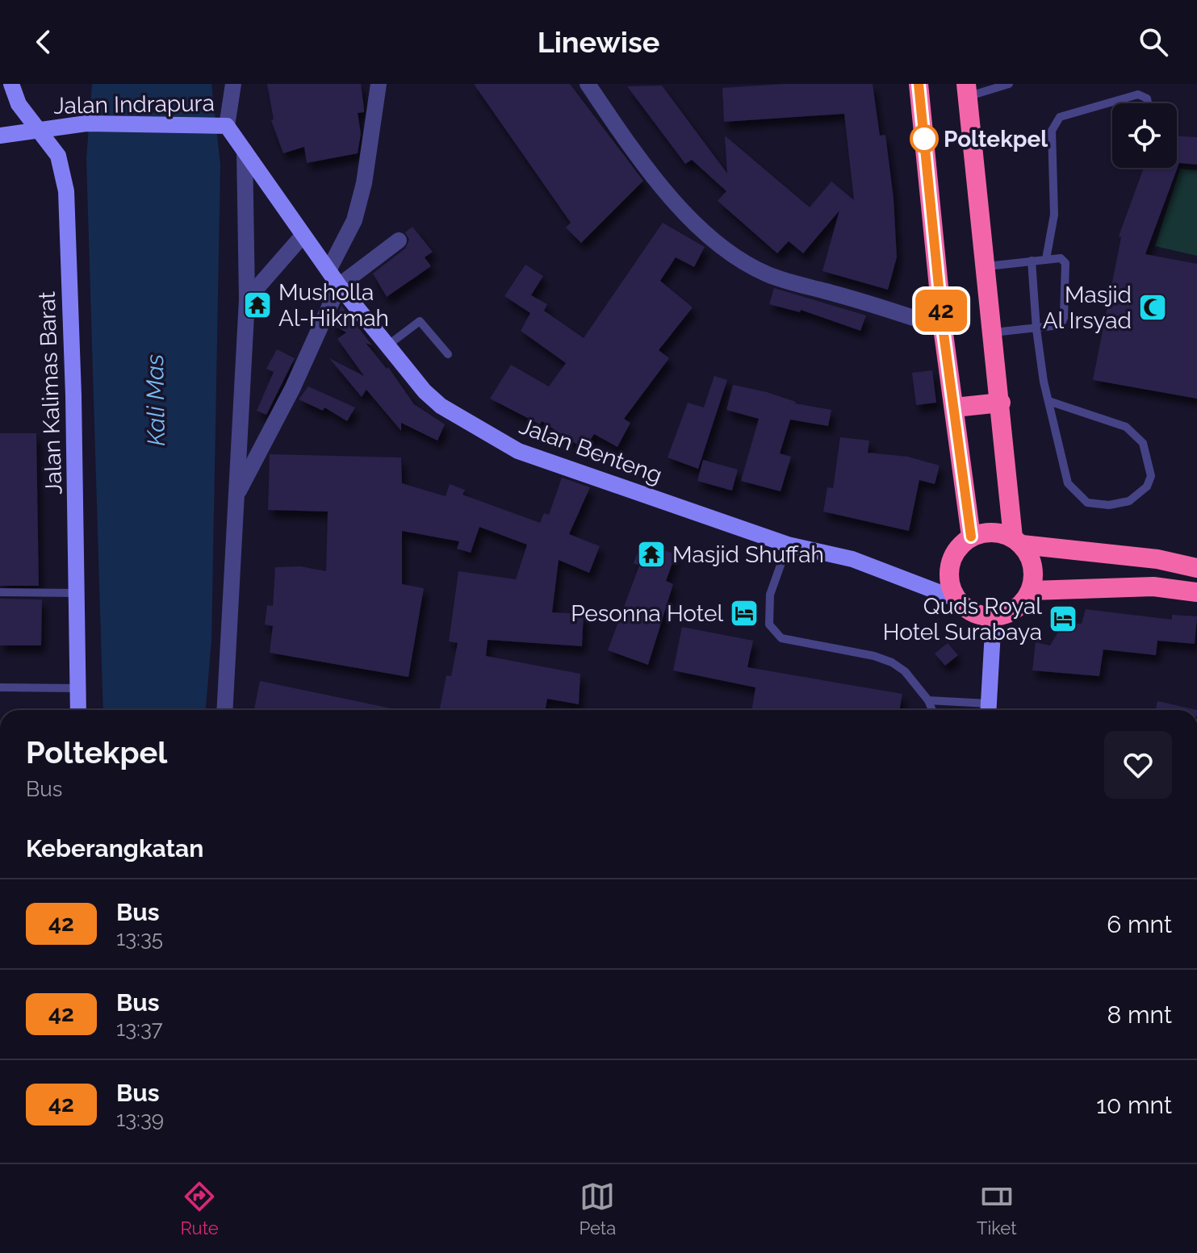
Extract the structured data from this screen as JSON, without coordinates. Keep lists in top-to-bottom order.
{
  "streets": {
    "street": ["Jalan Indrapura", "Jalan Kalimas Barat", "Jalan Benteng"]
  },
  "crossings": [
    ["Jalan Indrapura", "Jalan Kalimas Barat"],
    ["Jalan Indrapura", "Jalan Benteng"]
  ],
  "water": ["Kali Mas"],
  "places": {
    "other": ["Poltekpel"],
    "temple": ["Musholla Al-Hikmah", "Masjid Shuffah"],
    "mosque": ["Masjid Al Irsyad"],
    "hotel": ["Pesonna Hotel", "Quds Royal Hotel Surabaya"]
  },
  "lines": ["bus line 42"],
  "page": {
    "header": "Linewise",
    "on_map": "42",
    "heading": [
      ["Poltekpel", "Bus"],
      "Keberangkatan"
    ],
    "list": [
      {
        "mark": "42",
        "name": "Bus",
        "note": "13:35",
        "value": "6 mnt"
      },
      {
        "mark": "42",
        "name": "Bus",
        "note": "13:37",
        "value": "8 mnt"
      },
      {
        "mark": "42",
        "name": "Bus",
        "note": "13:39",
        "value": "10 mnt"
      }
    ],
    "tabs": ["Rute", "Peta", "Tiket"]
  }
}
